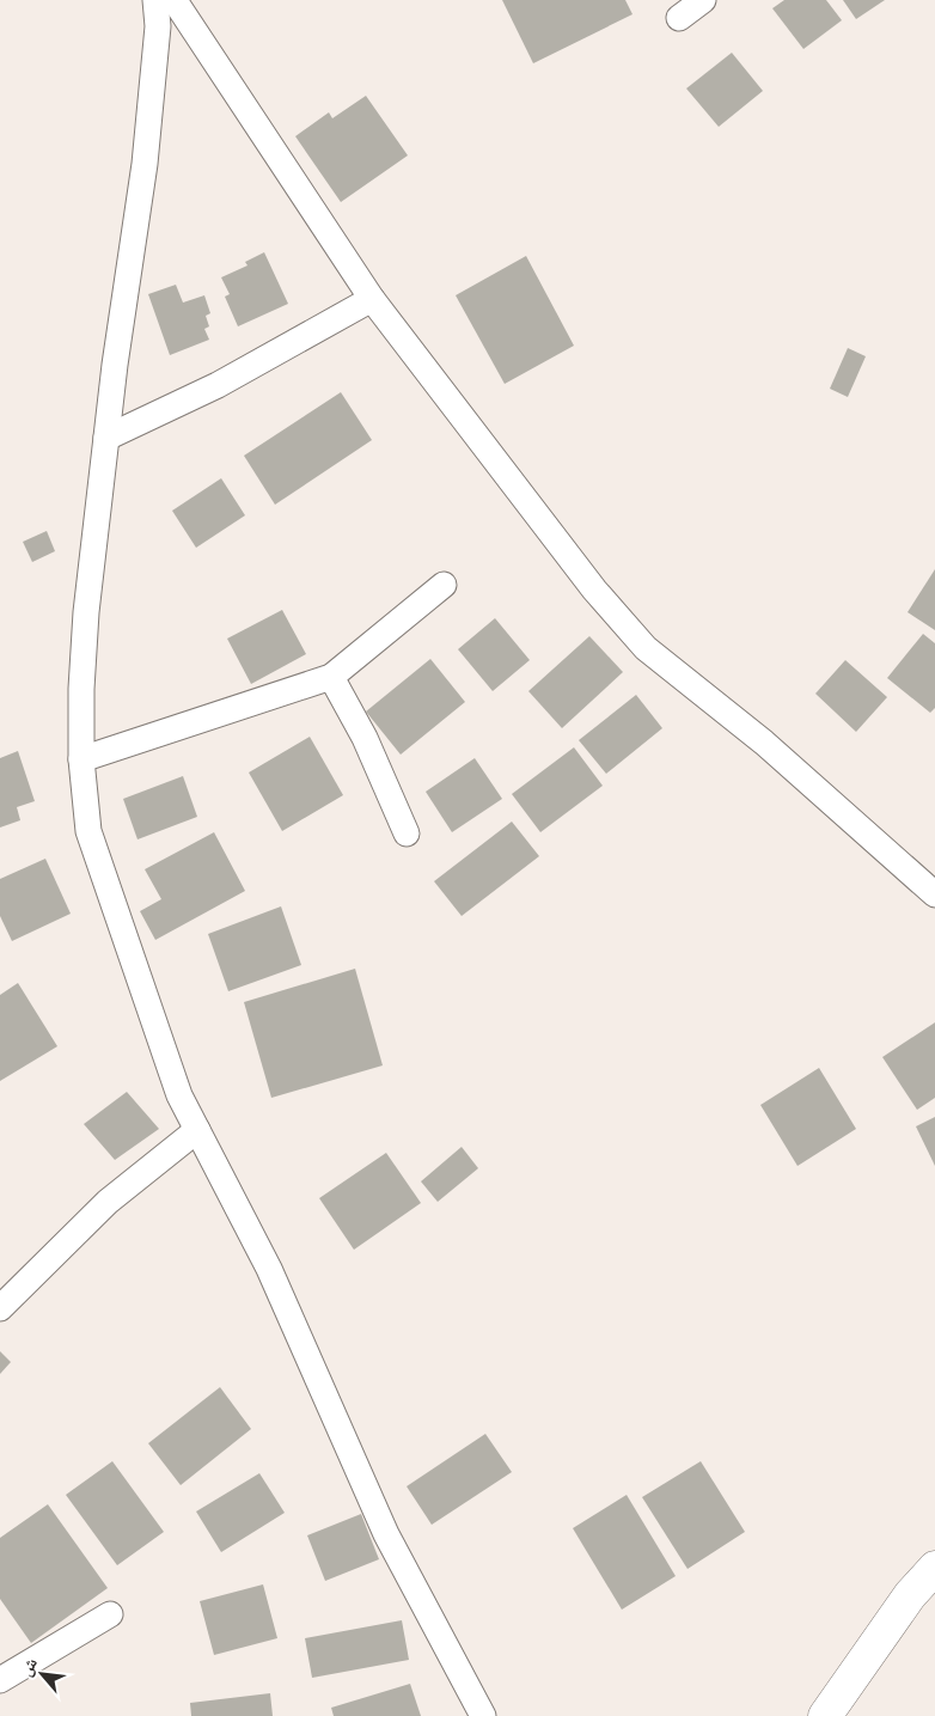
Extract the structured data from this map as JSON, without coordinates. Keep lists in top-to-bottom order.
{
  "north": "top left"
}
